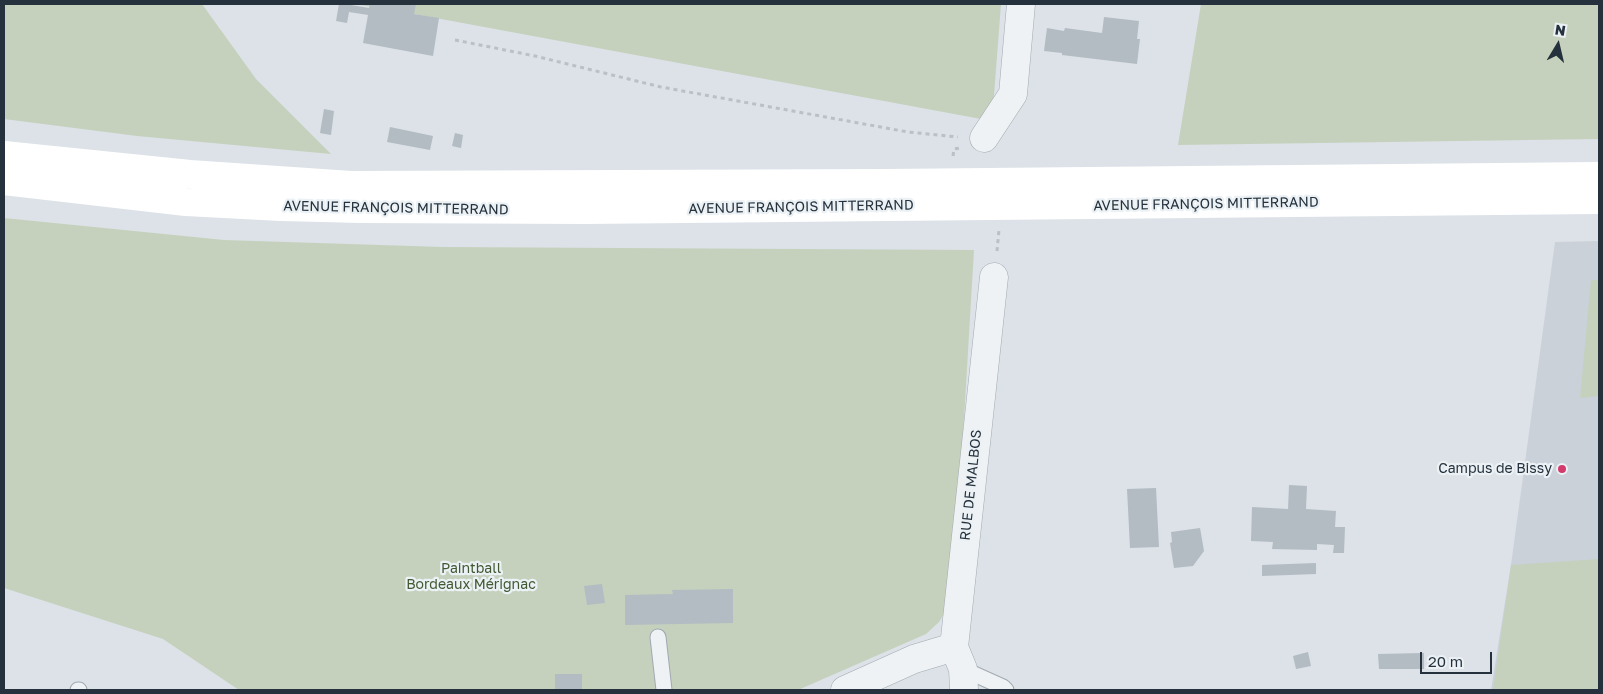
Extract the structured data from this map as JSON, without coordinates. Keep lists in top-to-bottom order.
{
  "streets": {
    "main road": ["AVENUE FRANÇOIS MITTERRAND"],
    "street": ["RUE DE MALBOS"]
  },
  "parks": ["Paintball Bordeaux Mérignac"],
  "places": ["Campus de Bissy"],
  "scale_bar": "20 m",
  "north": "top"
}
